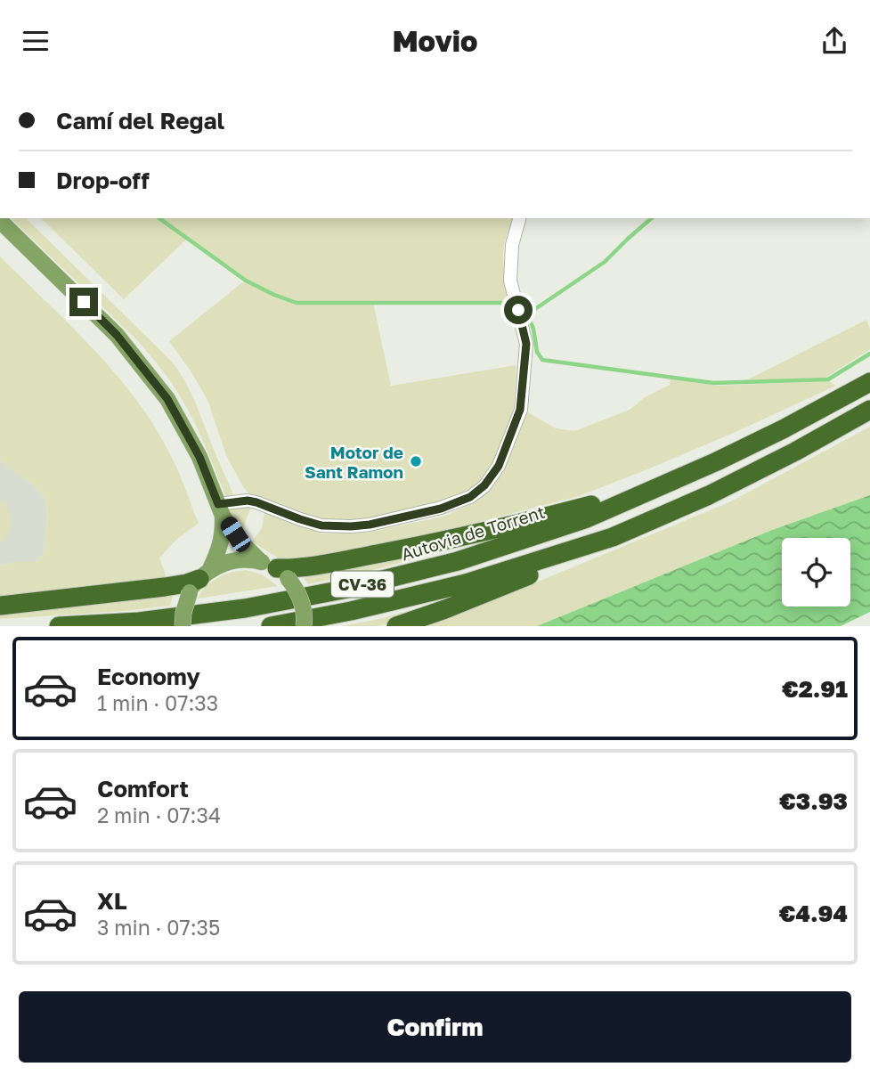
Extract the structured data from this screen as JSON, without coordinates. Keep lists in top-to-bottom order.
{
  "streets": {
    "highway": ["Autovia de Torrent", "CV-36"]
  },
  "places": ["Motor de Sant Ramon"],
  "page": {
    "header": "Movio",
    "banner": ["Camí del Regal", "Drop-off"],
    "list": [
      {
        "name": "Economy",
        "note": "1 min · 07:33",
        "value": "€2.91"
      },
      {
        "name": "Comfort",
        "note": "2 min · 07:34",
        "value": "€3.93"
      },
      {
        "name": "XL",
        "note": "3 min · 07:35",
        "value": "€4.94"
      }
    ],
    "buttons": "Confirm"
  }
}
